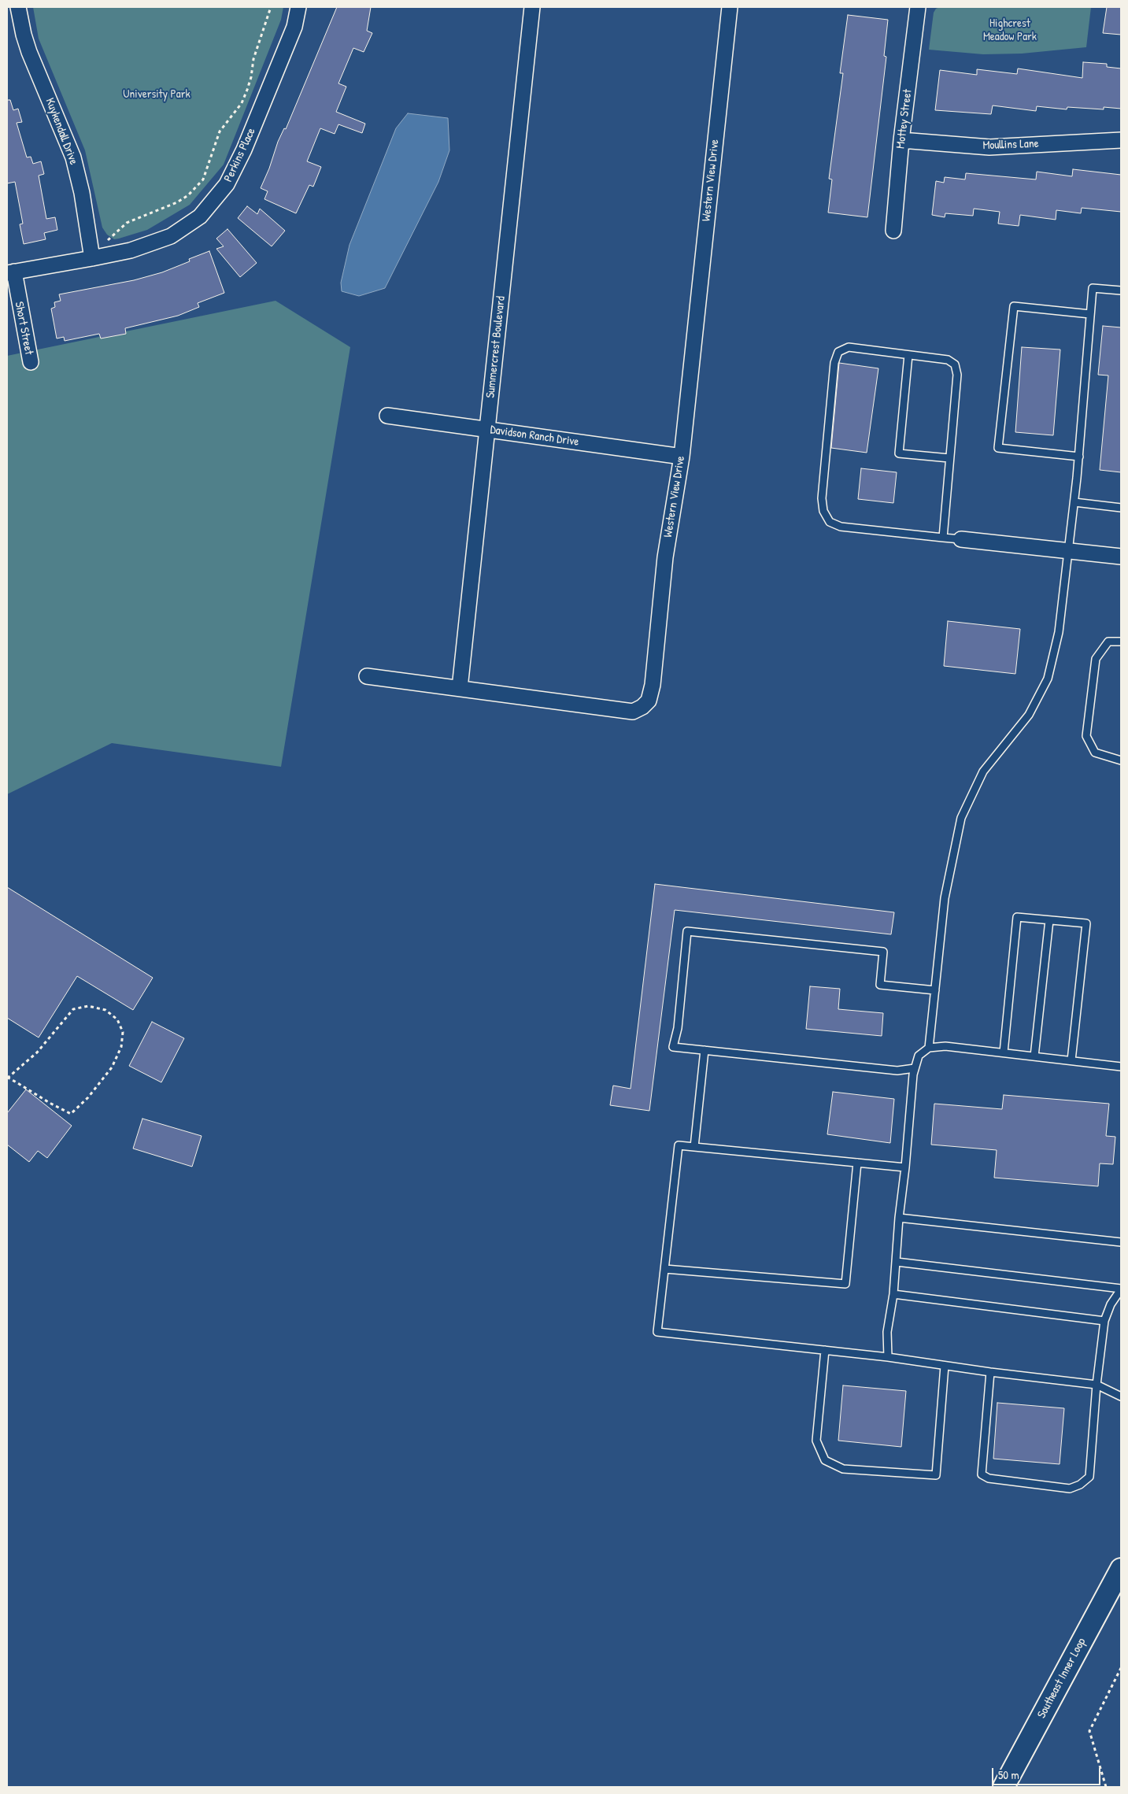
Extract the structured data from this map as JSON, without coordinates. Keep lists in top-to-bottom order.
{
  "streets": {
    "main road": ["Southeast Inner Loop"],
    "street": [
      "Mottey Street",
      "Kuykendall Drive",
      "Moullins Lane",
      "Perkins Place",
      "Western View Drive",
      "Short Street",
      "Summercrest Boulevard",
      "Davidson Ranch Drive"
    ]
  },
  "crossings": [
    ["Mottey Street", "Moullins Lane"],
    ["Kuykendall Drive", "Perkins Place"],
    ["Perkins Place", "Short Street"],
    ["Western View Drive", "Summercrest Boulevard"],
    ["Western View Drive", "Davidson Ranch Drive"],
    ["Summercrest Boulevard", "Davidson Ranch Drive"]
  ],
  "parks": ["Highcrest Meadow Park", "University Park"],
  "scale_bar": "50 m"
}
